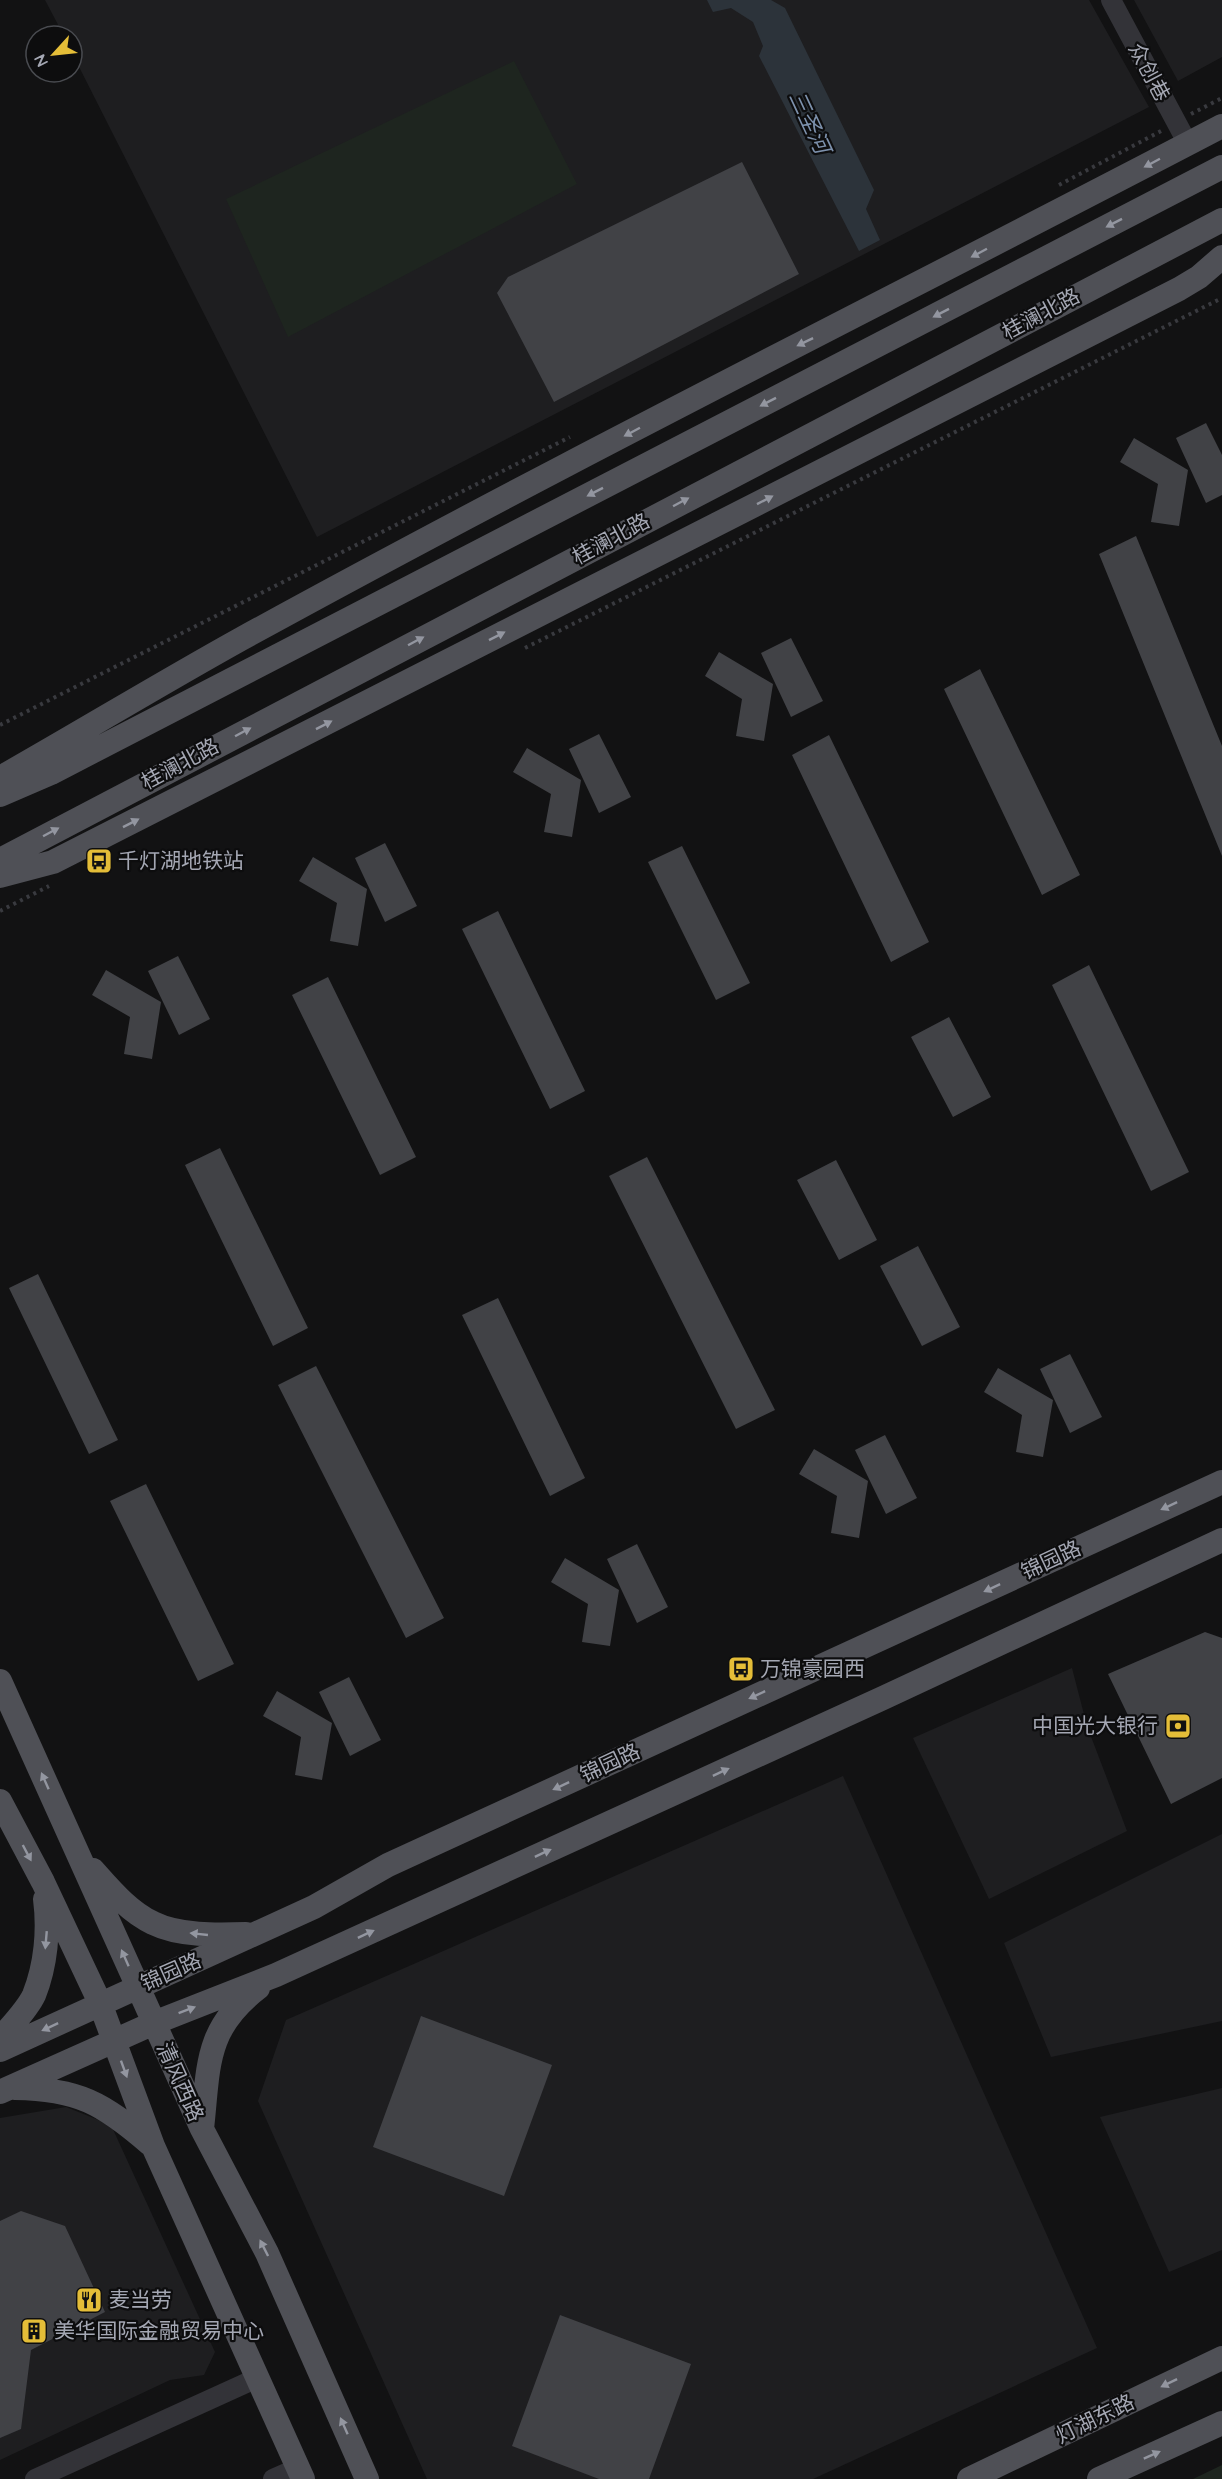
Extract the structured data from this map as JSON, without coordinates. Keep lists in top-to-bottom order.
{
  "streets": {
    "main road": [
      "桂澜北路",
      "锦园路",
      "清风西路",
      "灯湖东路"
    ],
    "street": ["众创巷"]
  },
  "crossings": [
    ["锦园路", "清风西路"]
  ],
  "water": ["三圣河"],
  "places": {
    "bus stop": ["千灯湖地铁站", "万锦豪园西"],
    "bank": ["中国光大银行"],
    "restaurant": ["麦当劳"],
    "building": ["美华国际金融贸易中心"]
  },
  "north": "bottom left"
}
